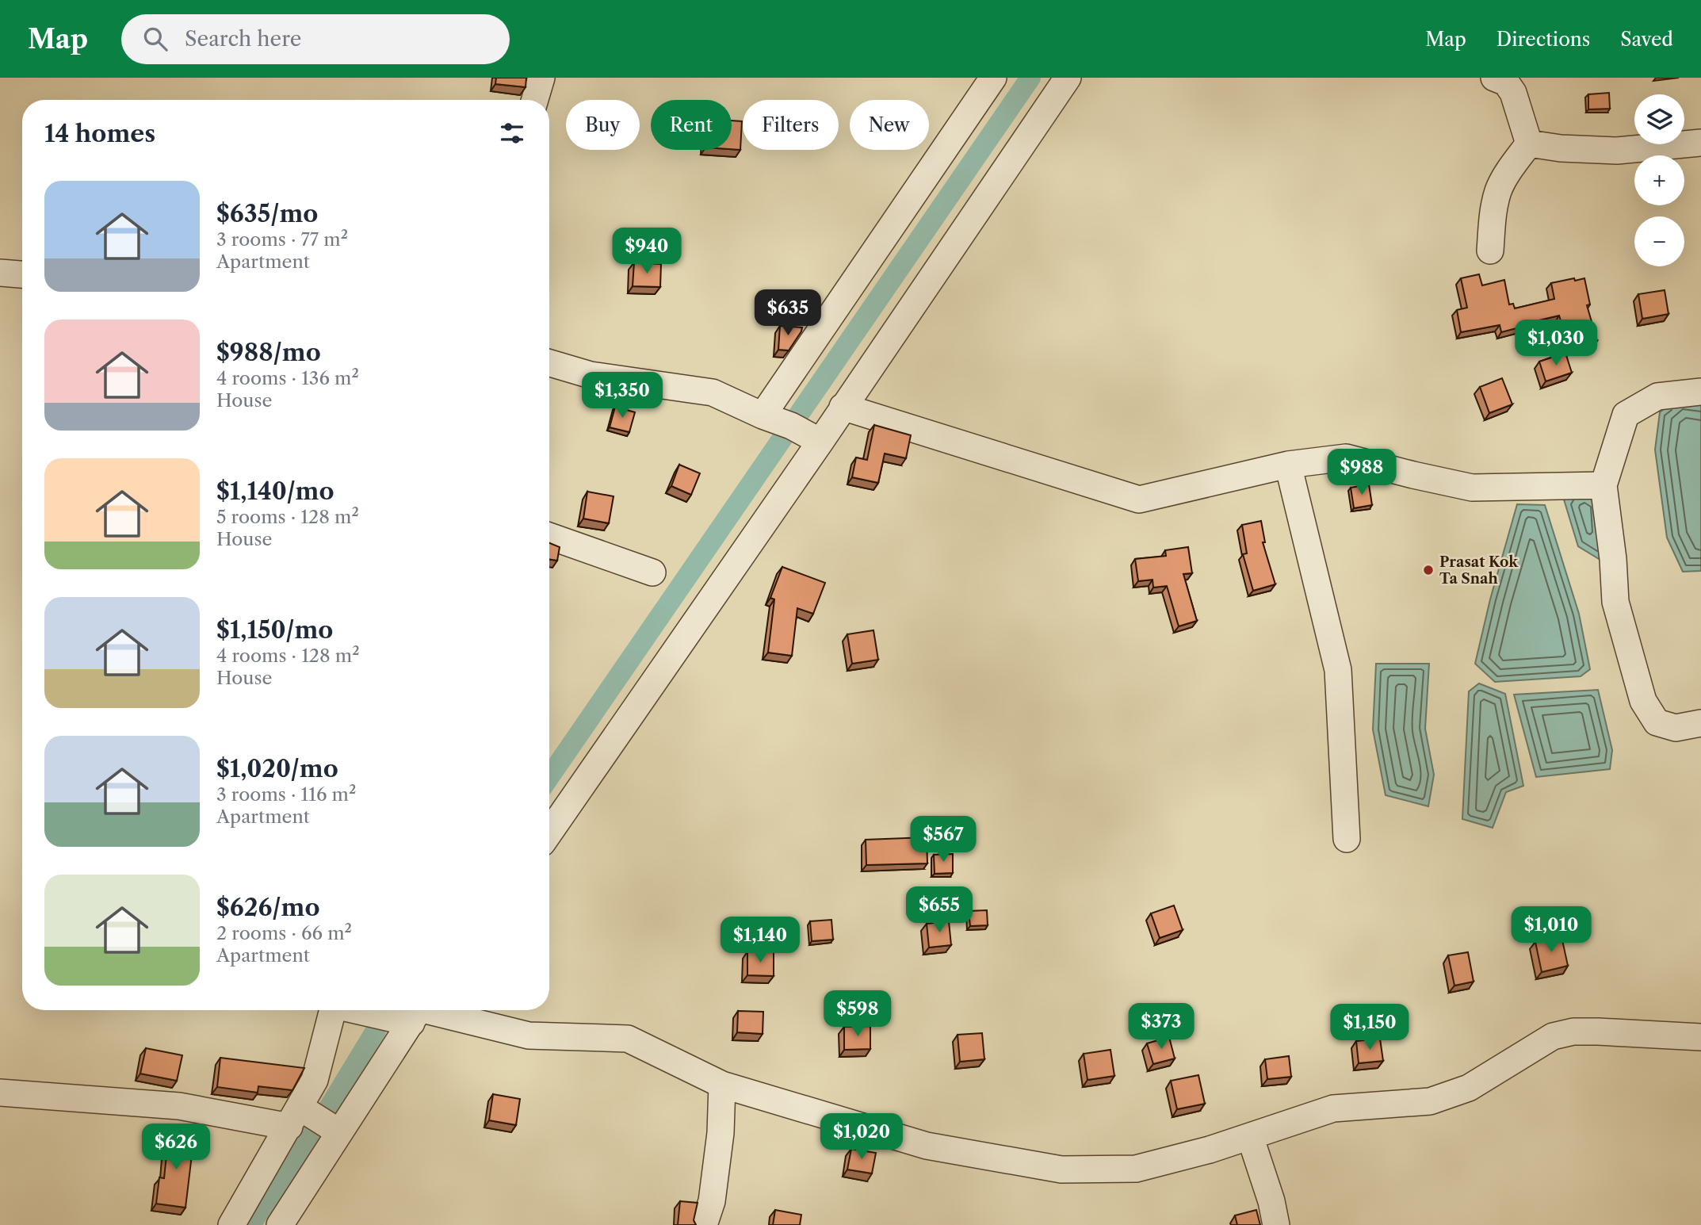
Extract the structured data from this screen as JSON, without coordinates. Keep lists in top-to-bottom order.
{
  "places": ["Prasat Kok Ta Snah"],
  "page": {
    "header": "Map",
    "search": "Search here",
    "nav": ["Map", "Directions", "Saved"],
    "map_buttons": ["+", "−"],
    "chip": [
      "Buy",
      "Rent",
      "Filters",
      "New"
    ],
    "heading": "14 homes",
    "list": [
      {
        "name": "$635/mo",
        "note": "3 rooms · 77 m² · Apartment"
      },
      {
        "name": "$988/mo",
        "note": "4 rooms · 136 m² · House"
      },
      {
        "name": "$1,140/mo",
        "note": "5 rooms · 128 m² · House"
      },
      {
        "name": "$1,150/mo",
        "note": "4 rooms · 128 m² · House"
      },
      {
        "name": "$1,020/mo",
        "note": "3 rooms · 116 m² · Apartment"
      },
      {
        "name": "$626/mo",
        "note": "2 rooms · 66 m² · Apartment"
      }
    ],
    "price": [
      "$940",
      "$635",
      "$1,030",
      "$1,350",
      "$988",
      "$567",
      "$655",
      "$1,010",
      "$1,140",
      "$598",
      "$373",
      "$1,150",
      "$1,020",
      "$626"
    ]
  }
}
